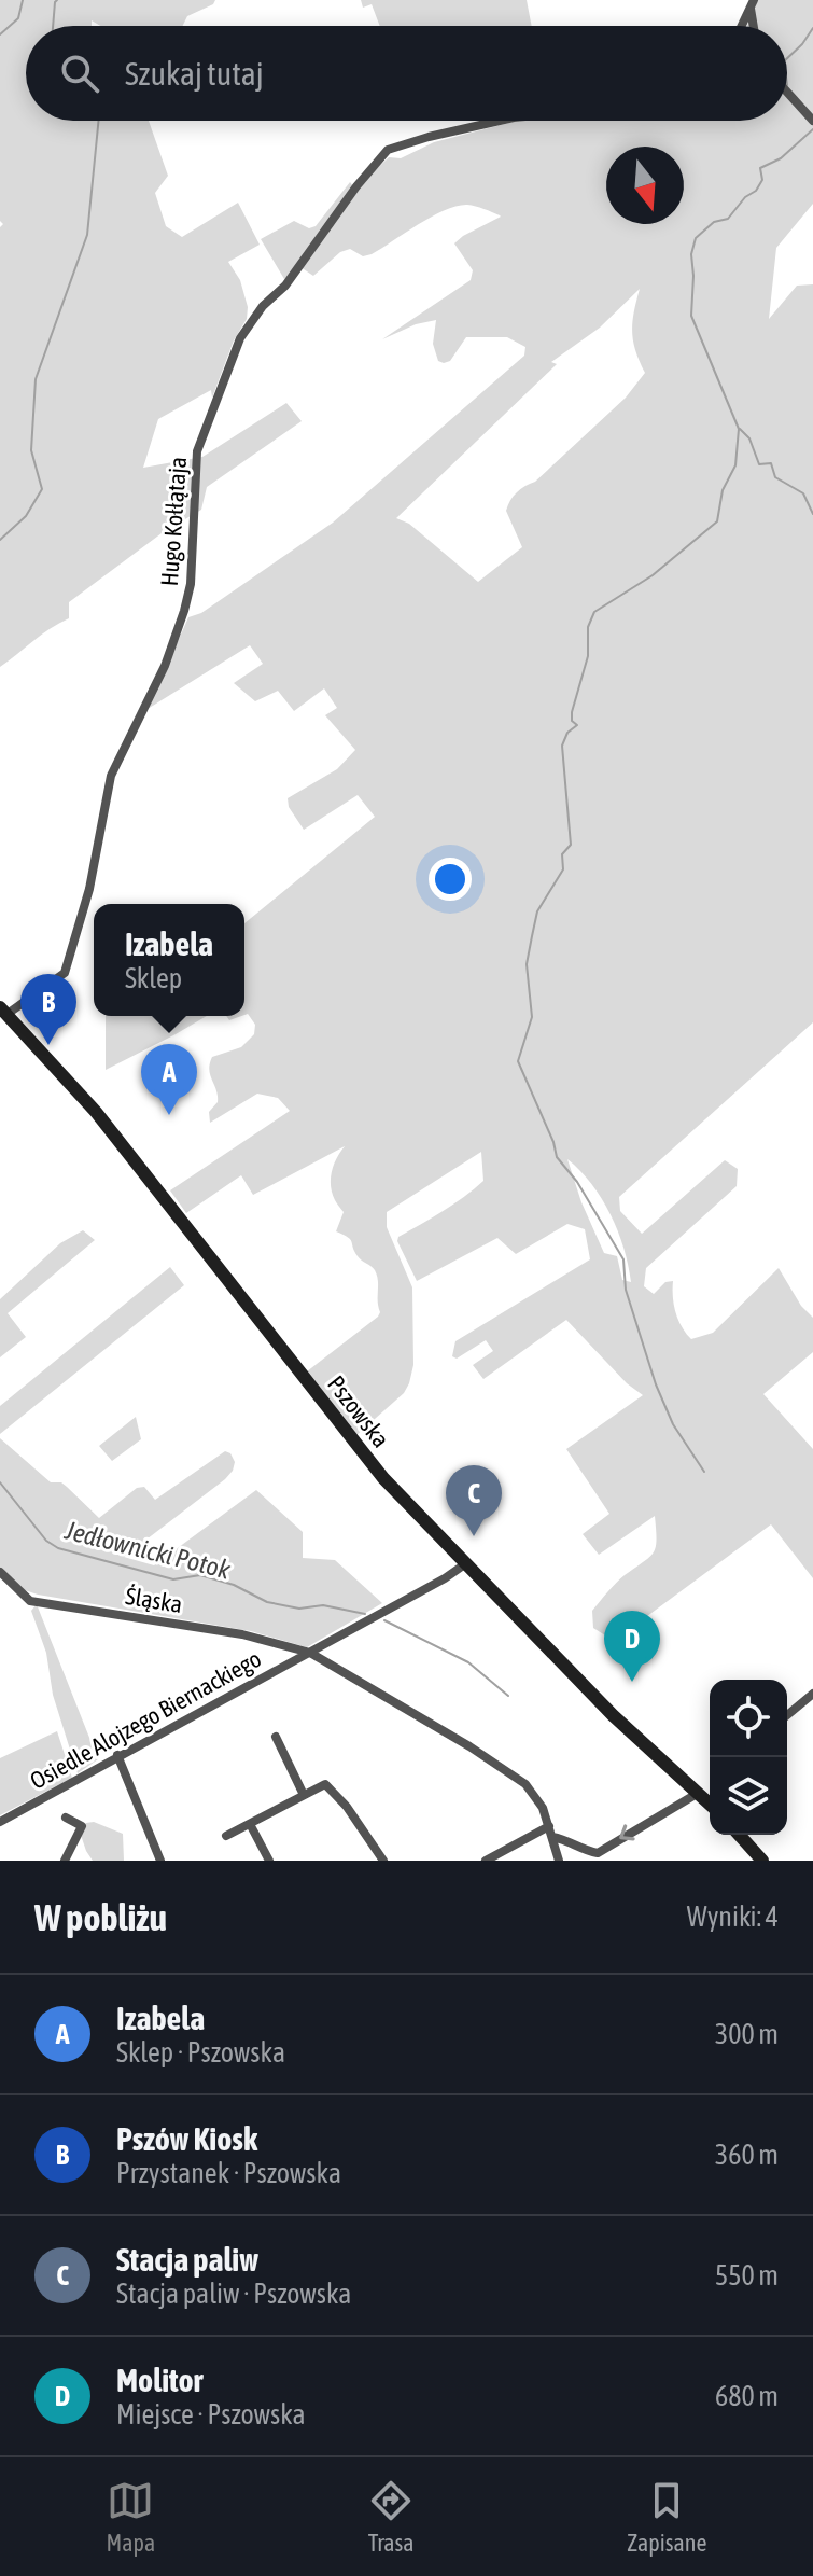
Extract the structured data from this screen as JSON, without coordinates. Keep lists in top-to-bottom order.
{
  "streets": {
    "main road": ["Pszowska"],
    "street": ["Hugo Kołłątaja", "Śląska", "Osiedle Alojzego Biernackiego"]
  },
  "crossings": [
    ["Hugo Kołłątaja", "Pszowska"],
    ["Śląska", "Osiedle Alojzego Biernackiego"]
  ],
  "water": ["Jedłownicki Potok"],
  "north": "bottom",
  "page": {
    "search": "Szukaj tutaj",
    "popup": ["Izabela", "Sklep"],
    "pins": [
      "B",
      "A",
      "C",
      "D"
    ],
    "heading": ["W pobliżu", "Wyniki: 4"],
    "list": [
      {
        "mark": "A",
        "name": "Izabela",
        "note": "Sklep · Pszowska",
        "value": "300 m"
      },
      {
        "mark": "B",
        "name": "Pszów Kiosk",
        "note": "Przystanek · Pszowska",
        "value": "360 m"
      },
      {
        "mark": "C",
        "name": "Stacja paliw",
        "note": "Stacja paliw · Pszowska",
        "value": "550 m"
      },
      {
        "mark": "D",
        "name": "Molitor",
        "note": "Miejsce · Pszowska",
        "value": "680 m"
      }
    ],
    "nav": ["Mapa", "Trasa", "Zapisane"]
  }
}
